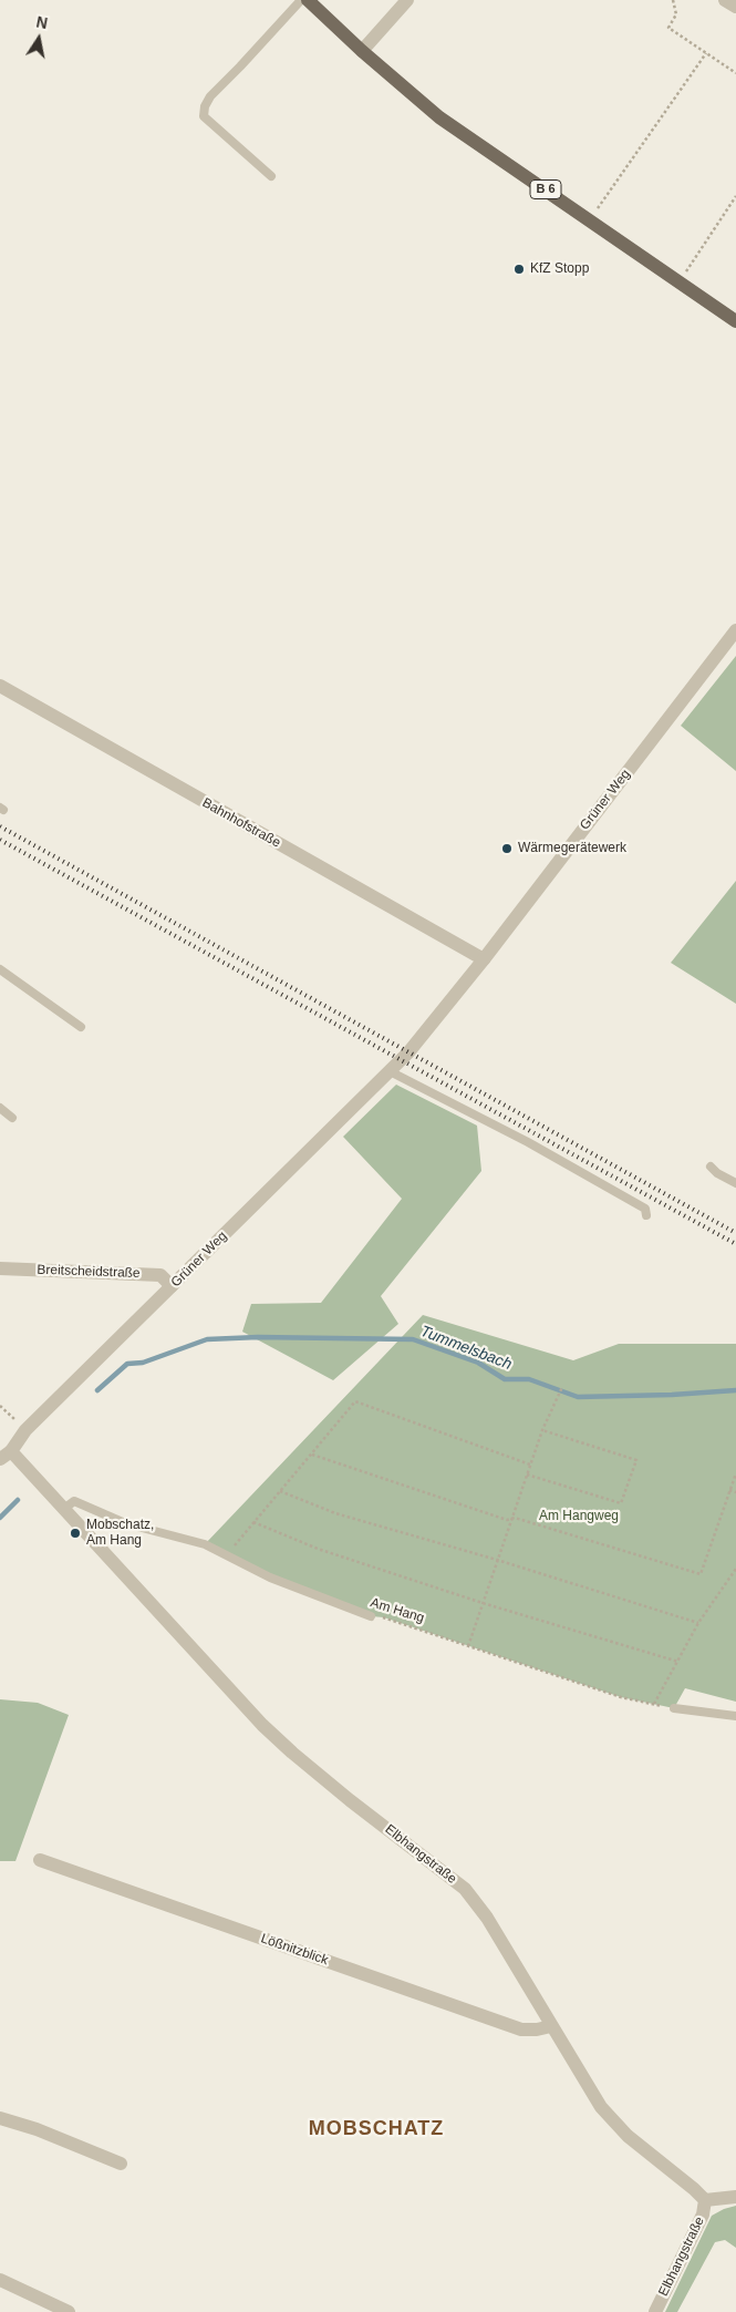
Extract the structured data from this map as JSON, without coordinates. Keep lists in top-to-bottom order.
{
  "streets": {
    "main road": ["B 6"],
    "street": [
      "Grüner Weg",
      "Bahnhofstraße",
      "Breitscheidstraße",
      "Elbhangstraße",
      "Lößnitzblick"
    ],
    "lane": ["Am Hang"]
  },
  "crossings": [
    ["Grüner Weg", "Bahnhofstraße"],
    ["Grüner Weg", "Breitscheidstraße"],
    ["Grüner Weg", "Elbhangstraße"],
    ["Am Hang", "Elbhangstraße"],
    ["Elbhangstraße", "Lößnitzblick"]
  ],
  "districts": ["MOBSCHATZ"],
  "water": ["Tummelsbach"],
  "parks": ["Am Hangweg"],
  "places": ["KfZ Stopp", "Wärmegerätewerk", "Mobschatz, Am Hang"],
  "north": "top"
}
